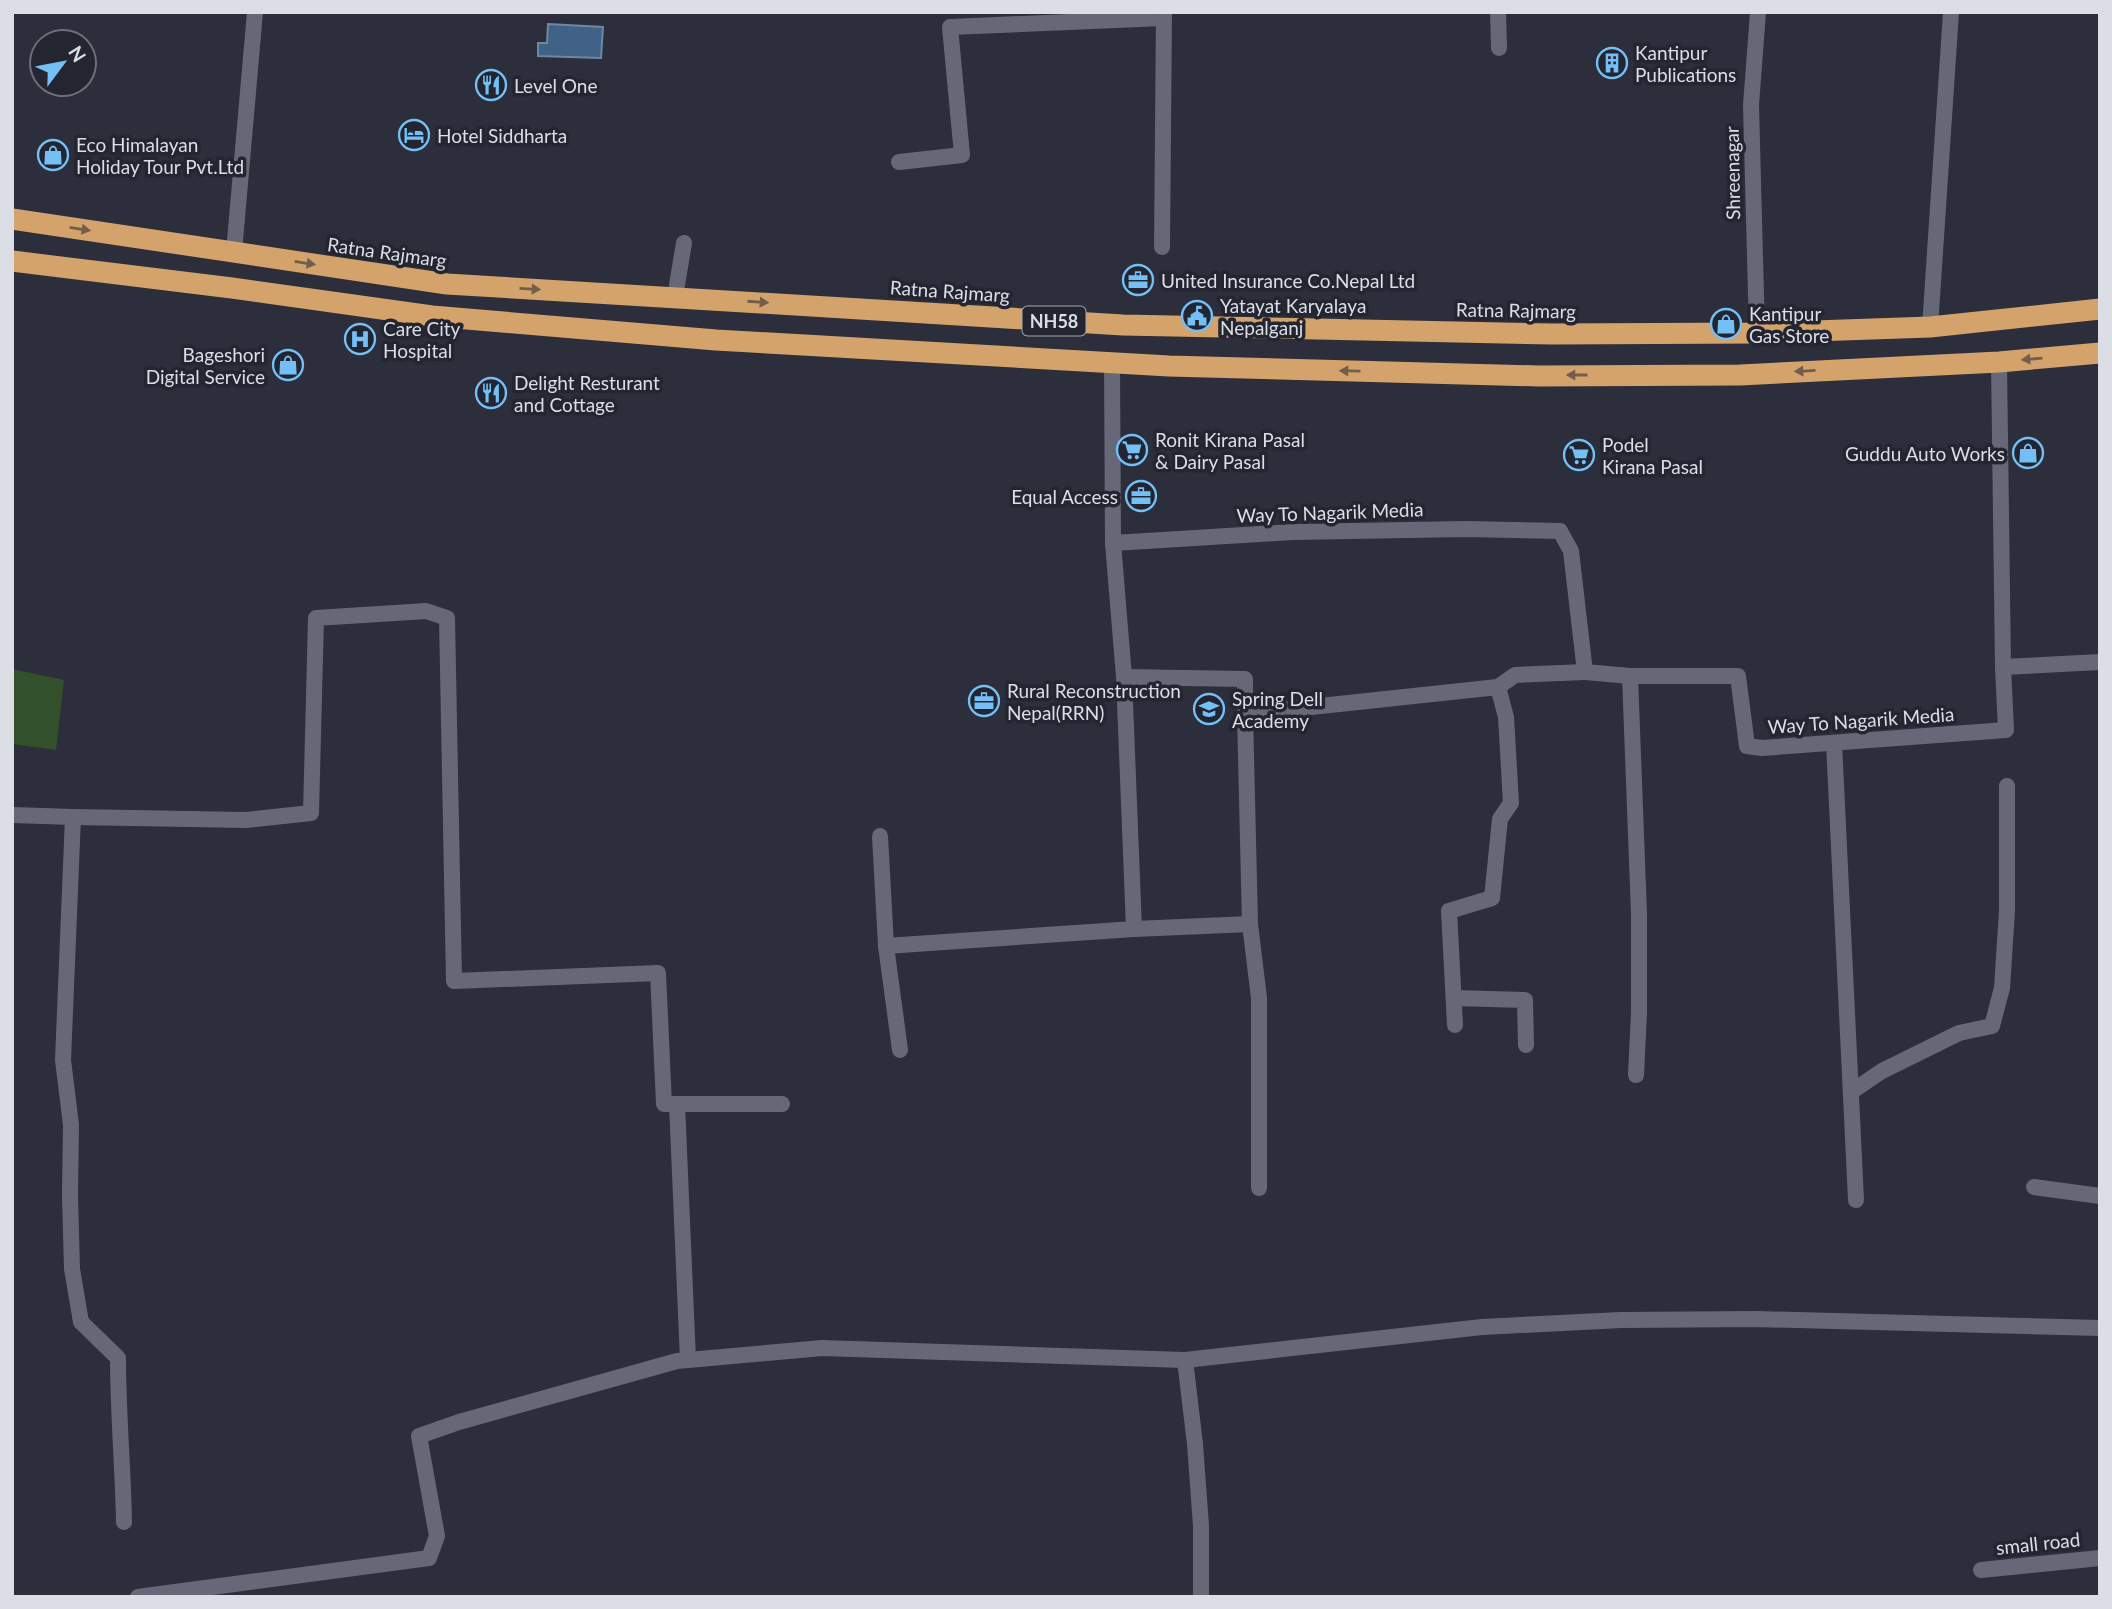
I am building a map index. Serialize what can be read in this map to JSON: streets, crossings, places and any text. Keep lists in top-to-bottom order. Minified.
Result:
{"streets":{"highway":["Ratna Rajmarg","NH58"],"street":["Shreenagar","Way To Nagarik Media","small road"]},"crossings":[["Shreenagar","Ratna Rajmarg"],["NH58","Way To Nagarik Media"]],"places":{"building":["Kantipur Publications"],"restaurant":["Level One","Delight Resturant and Cottage"],"hotel":["Hotel Siddharta"],"shop":["Eco Himalayan Holiday Tour Pvt.Ltd","Kantipur Gas Store","Bageshori Digital Service","Guddu Auto Works"],"office":["United Insurance Co.Nepal Ltd","Equal Access","Rural Reconstruction Nepal(RRN)"],"public building":["Yatayat Karyalaya Nepalganj"],"hospital":["Care City Hospital"],"supermarket":["Ronit Kirana Pasal & Dairy Pasal","Podel Kirana Pasal"],"school or university":["Spring Dell Academy"]},"north":"top right"}
